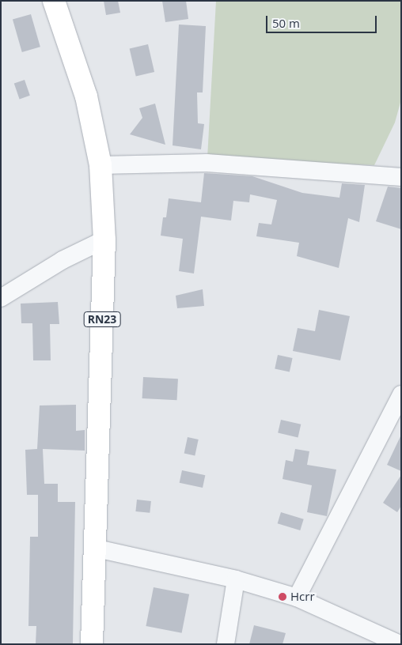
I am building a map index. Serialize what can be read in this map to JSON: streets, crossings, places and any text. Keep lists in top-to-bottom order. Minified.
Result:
{"streets":{"main road":["RN23"]},"places":["Hcrr"],"scale_bar":"50 m"}
